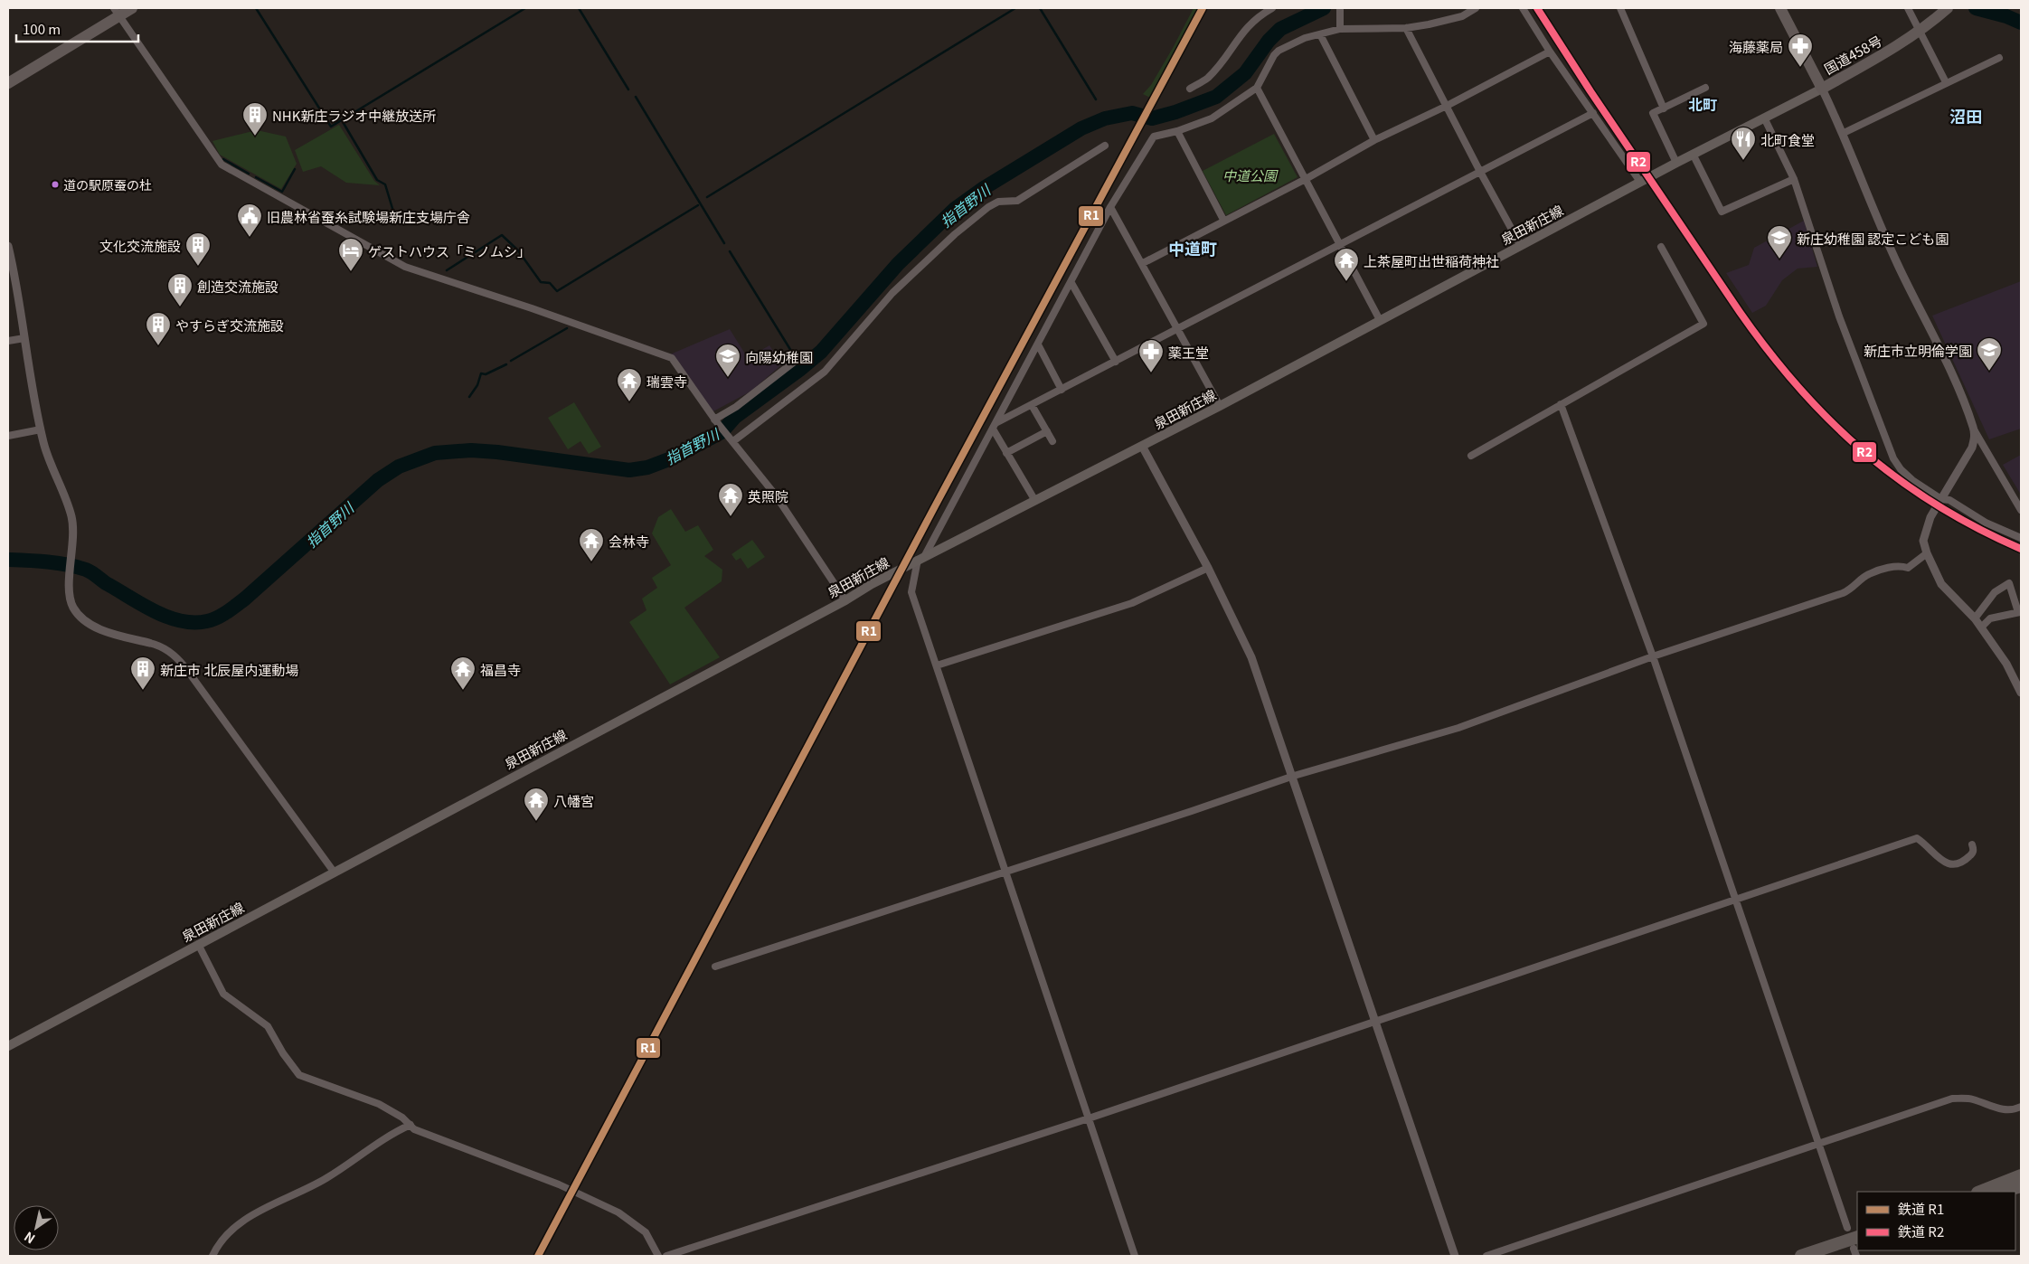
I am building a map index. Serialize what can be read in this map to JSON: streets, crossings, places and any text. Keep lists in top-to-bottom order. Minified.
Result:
{"streets":{"highway":["国道458号"],"main road":["泉田新庄線"]},"crossings":[["国道458号","泉田新庄線"]],"districts":["北町","沼田","中道町"],"water":["指首野川"],"parks":["中道公園"],"places":{"pharmacy":["海藤薬局","薬王堂"],"building":["NHK新庄ラジオ中継放送所","文化交流施設","創造交流施設","やすらぎ交流施設","新庄市 北辰屋内運動場"],"restaurant":["北町食堂"],"other":["道の駅原蚕の杜"],"public building":["旧農林省蚕糸試験場新庄支場庁舎"],"school or university":["新庄幼稚園 認定こども園","新庄市立明倫学園","向陽幼稚園"],"hotel":["ゲストハウス「ミノムシ」"],"temple":["上茶屋町出世稲荷神社","瑞雲寺","英照院","会林寺","福昌寺","八幡宮"]},"lines":["rail line R1","rail line R2"],"legend":["鉄道 R1","鉄道 R2"],"scale_bar":"100 m","north":"bottom left"}
